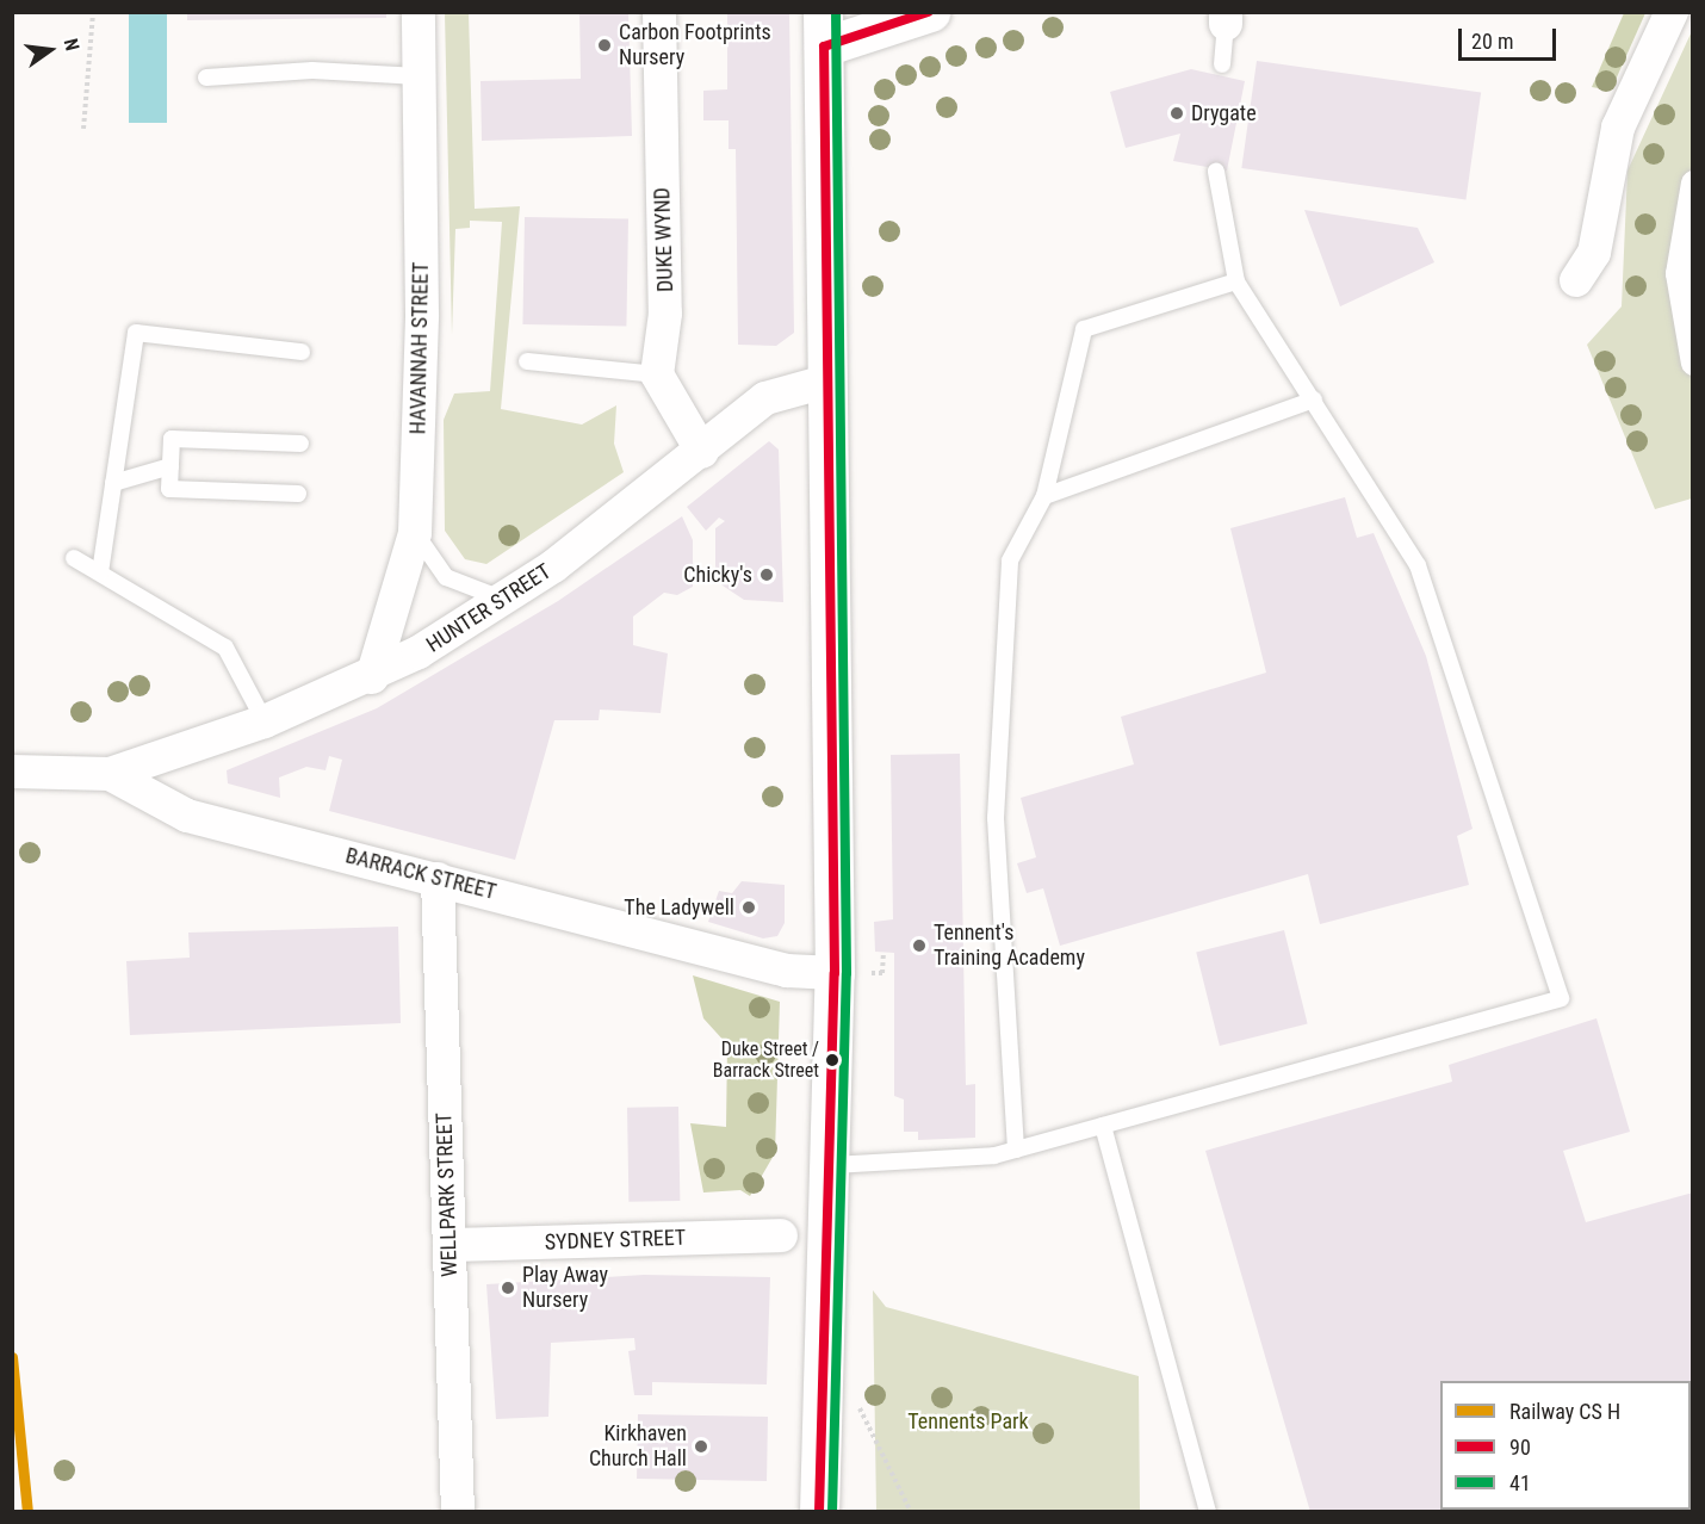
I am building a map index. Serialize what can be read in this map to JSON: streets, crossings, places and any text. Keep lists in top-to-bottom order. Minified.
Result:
{"streets":{"street":["DUKE WYND","HAVANNAH STREET","HUNTER STREET","BARRACK STREET","WELLPARK STREET","SYDNEY STREET"]},"crossings":[["HAVANNAH STREET","HUNTER STREET"],["HUNTER STREET","BARRACK STREET"],["BARRACK STREET","WELLPARK STREET"],["WELLPARK STREET","SYDNEY STREET"]],"parks":["Tennents Park"],"places":["Carbon Footprints Nursery","Drygate","Chicky's","The Ladywell","Tennent's Training Academy","Duke Street / Barrack Street","Play Away Nursery","Kirkhaven Church Hall"],"lines":["transit line 90","transit line 41"],"legend":["Railway CS H","90","41"],"scale_bar":"20 m","north":"right"}
